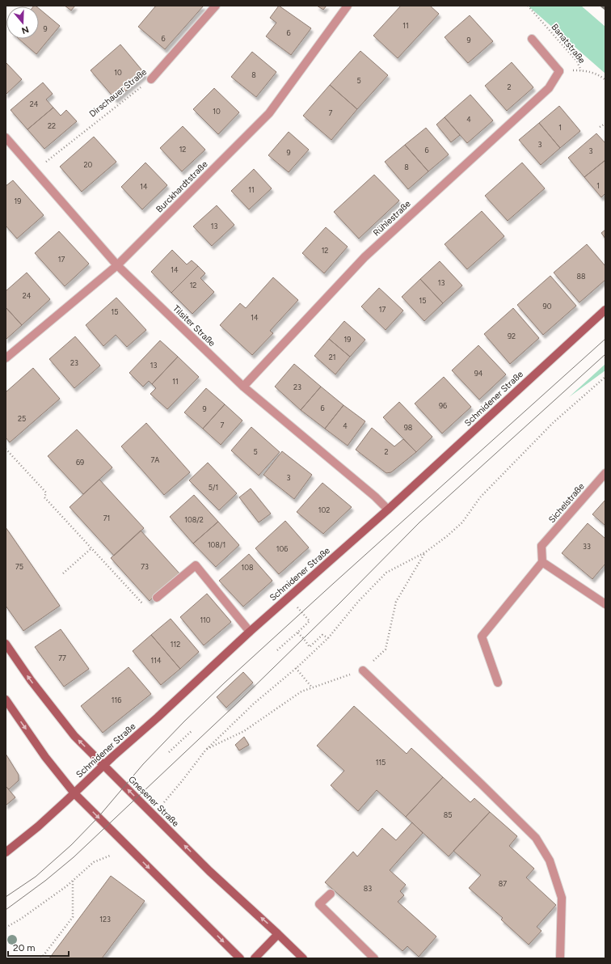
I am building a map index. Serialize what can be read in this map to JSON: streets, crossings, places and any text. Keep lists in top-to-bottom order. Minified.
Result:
{"streets":{"main road":["Schmidener Straße","Gnesener Straße"],"street":["Dirschauer Straße","Burckhardtstraße","Rühlestraße","Tilsiter Straße","Sichelstraße"],"path":["Banatstraße"]},"crossings":[["Dirschauer Straße","Tilsiter Straße"],["Burckhardtstraße","Tilsiter Straße"],["Rühlestraße","Tilsiter Straße"],["Tilsiter Straße","Schmidener Straße"],["Schmidener Straße","Gnesener Straße"]],"house_numbers":["11","9","6","6","9","10","8","5","2","24","10","7","4","22","1","3","12","6","3","9","20","8","1","14","11","19","13","12","17","14","88","13","12","24","15","90","17","15","14","92","19","21","23","13","94","11","23","96","6","9","25","7","4","98","5","2","7A","69","3","5/1","102","71","108/2","108/1","33","106","75","73","108","110","112","77","114","116","115","85","87","83","123"],"scale_bar":"20 m","north":"bottom"}
